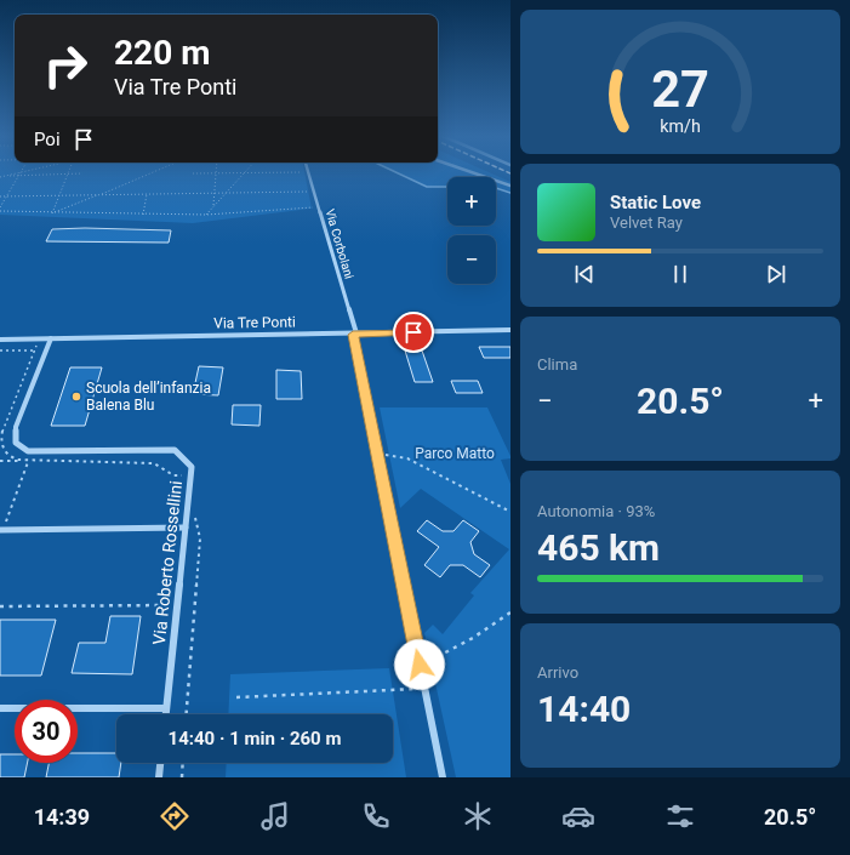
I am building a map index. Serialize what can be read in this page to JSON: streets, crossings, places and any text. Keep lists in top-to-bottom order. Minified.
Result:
{"streets":{"street":["Via Corbolani","Via Tre Ponti","Via Roberto Rossellini"]},"crossings":[["Via Corbolani","Via Tre Ponti"],["Via Tre Ponti","Via Roberto Rossellini"]],"parks":["Parco Matto"],"places":["Scuola dell’infanzia Balena Blu"],"page":{"turn":["220 m","Via Tre Ponti"],"then":"Poi","map_buttons":["+","−"],"song":["Static Love","Velvet Ray"],"tile":["Clima",["Autonomia · 93%","465 km"],["Arrivo","14:40"]],"heat":["−","20.5°","+"],"limit":"30","trip":"14:40 · 1 min · 260 m","tabs":["14:39","20.5°"],"gauge":["27","km/h"]}}
